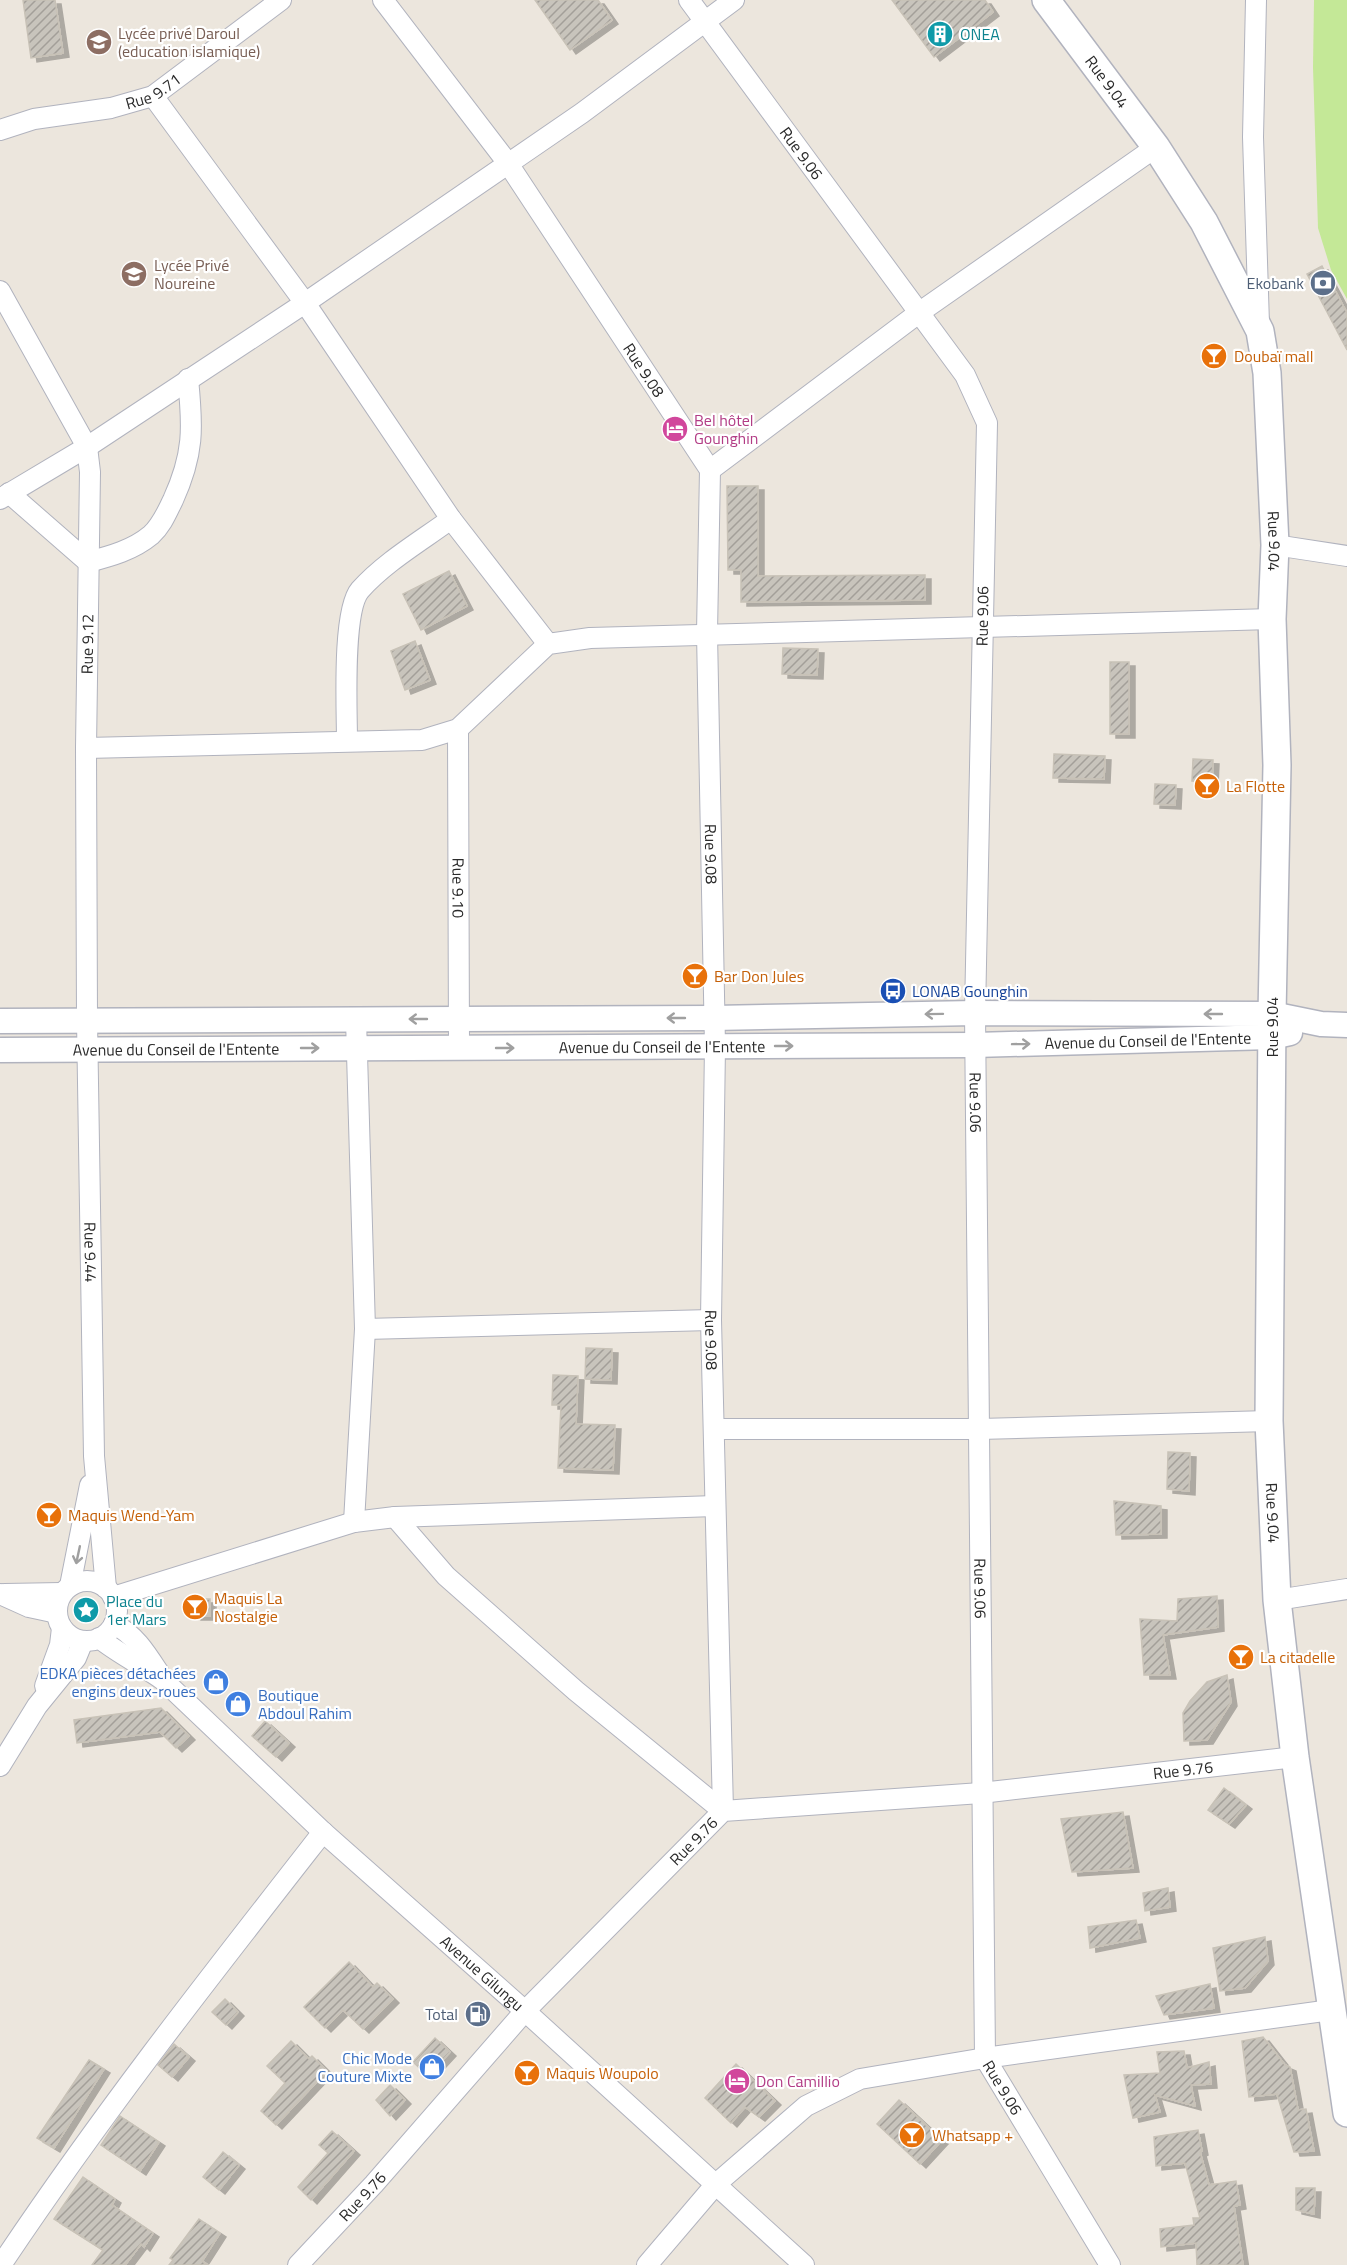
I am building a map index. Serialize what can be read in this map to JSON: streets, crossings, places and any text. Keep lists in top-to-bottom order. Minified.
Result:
{"streets":{"main road":["Rue 9.04"],"street":["Rue 9.71","Rue 9.06","Rue 9.08","Rue 9.12","Rue 9.10","Avenue du Conseil de l'Entente","Rue 9.44","Rue 9.76","Avenue Gilungu"]},"crossings":[["Rue 9.04","Avenue du Conseil de l'Entente"],["Rue 9.04","Rue 9.76"],["Rue 9.06","Avenue du Conseil de l'Entente"],["Rue 9.06","Rue 9.76"],["Rue 9.08","Avenue du Conseil de l'Entente"],["Rue 9.08","Rue 9.76"],["Rue 9.12","Avenue du Conseil de l'Entente"],["Rue 9.12","Rue 9.44"],["Rue 9.10","Avenue du Conseil de l'Entente"],["Avenue du Conseil de l'Entente","Rue 9.44"],["Rue 9.76","Avenue Gilungu"]],"places":{"building":["ONEA"],"school or university":["Lycée privé Daroul (education islamique)","Lycée Privé Noureine"],"bank":["Ekobank"],"bar":["Doubaï mall","La Flotte","Bar Don Jules","Maquis Wend-Yam","Maquis La Nostalgie","La citadelle","Maquis Woupolo","Whatsapp +"],"hotel":["Bel hôtel Gounghin","Don Camillio"],"bus stop":["LONAB Gounghin"],"place":["Place du 1er Mars"],"shop":["EDKA pièces détachées engins deux-roues","Boutique Abdoul Rahim","Chic Mode Couture Mixte"],"fuel station":["Total"]}}
